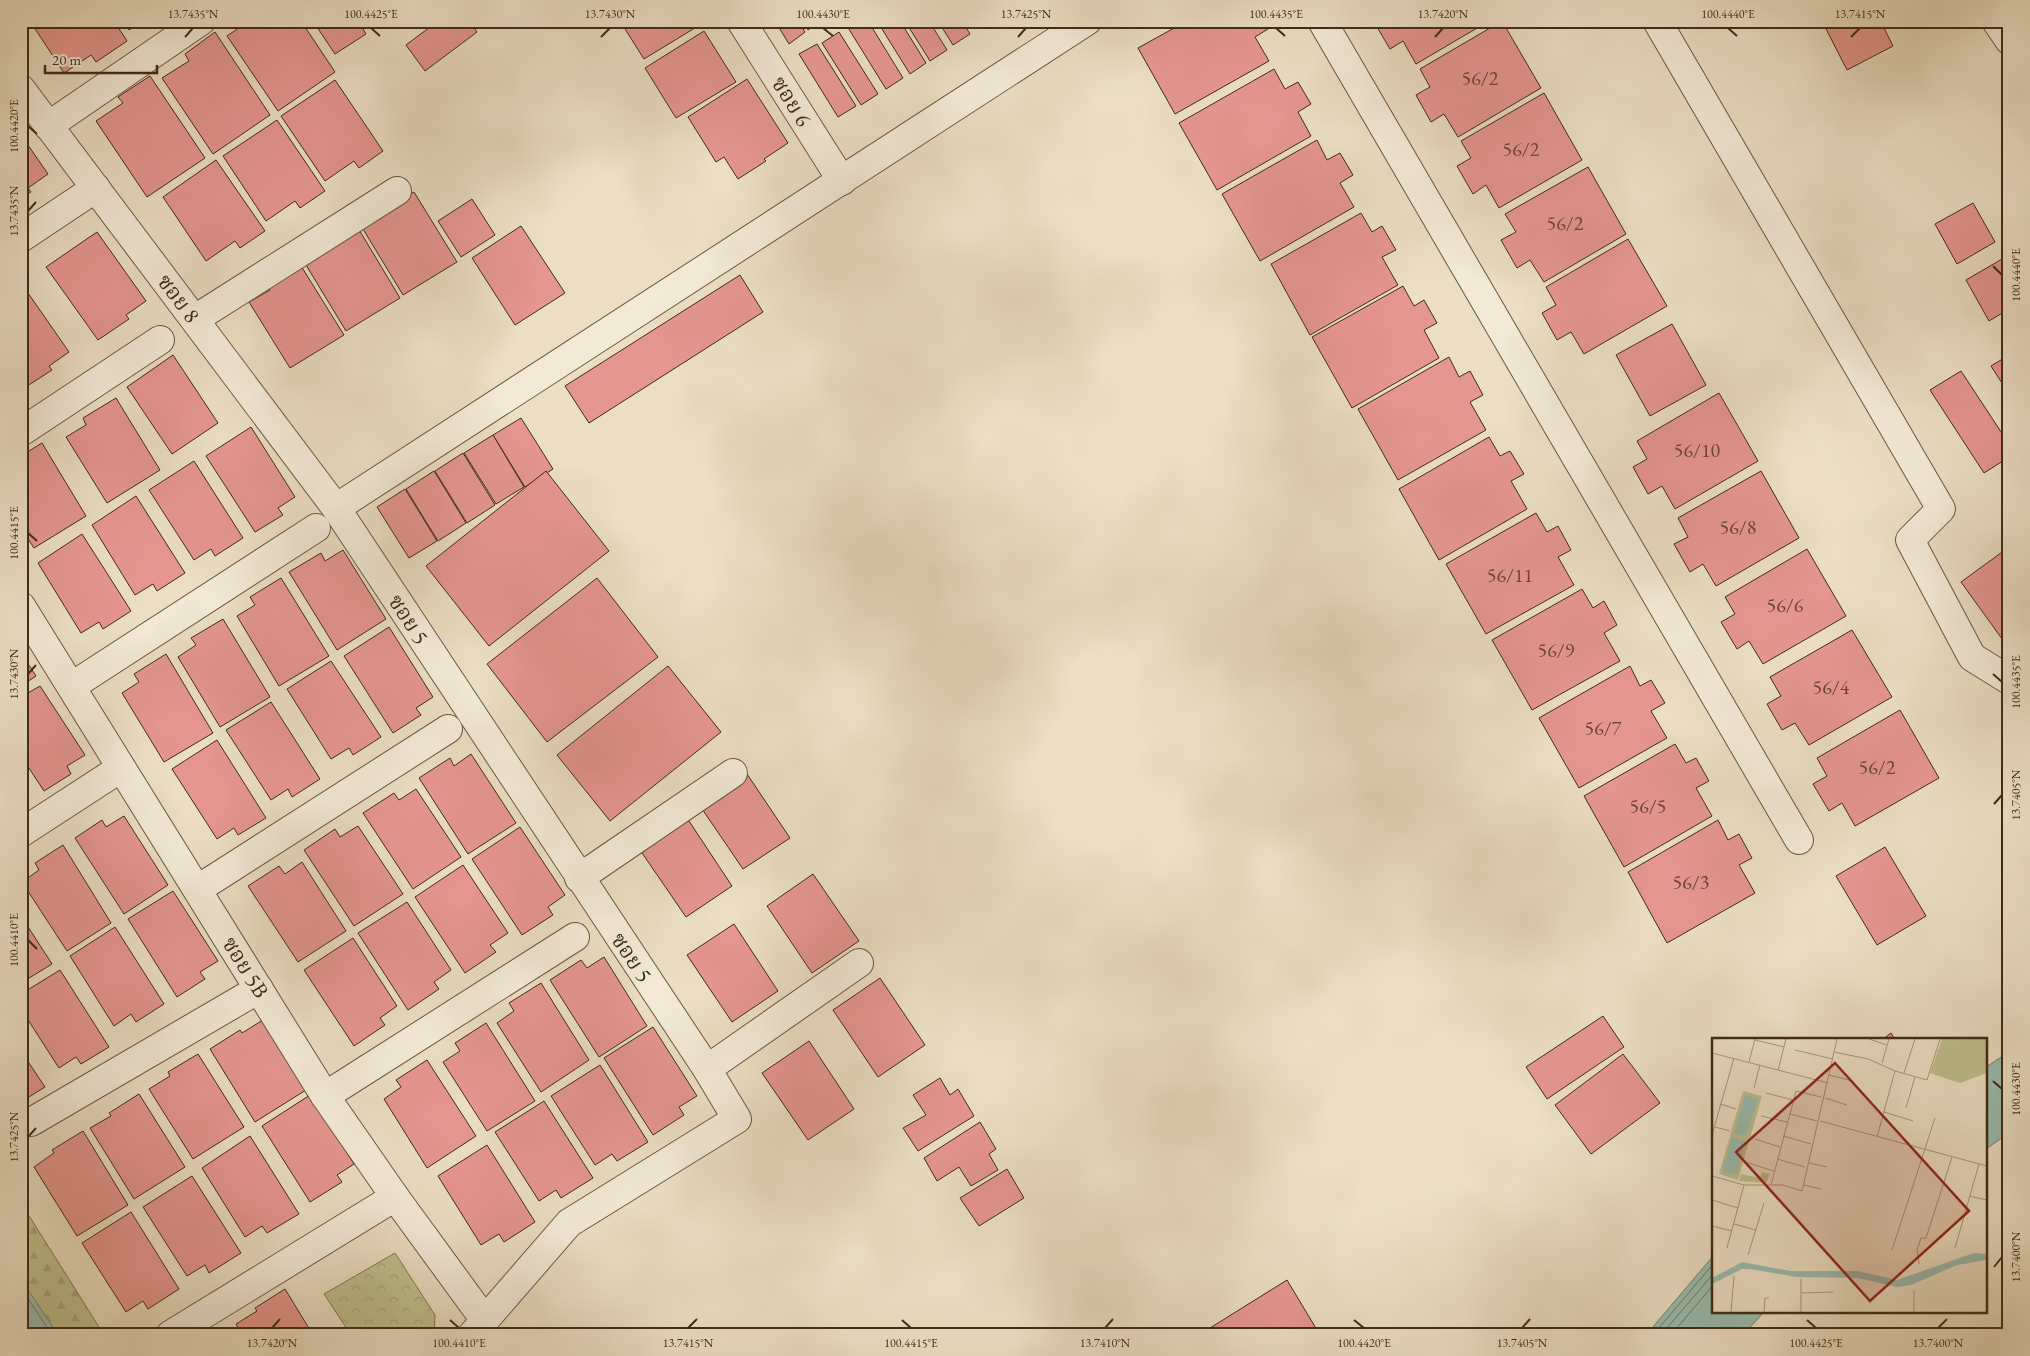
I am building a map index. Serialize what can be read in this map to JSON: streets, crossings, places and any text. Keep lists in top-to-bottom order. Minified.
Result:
{"streets":{"street":["ซอย 6","ซอย 8","ซอย 5","ซอย 5B"]},"crossings":[["ซอย 8","ซอย 5"],["ซอย 5","ซอย 5B"]],"house_numbers":["56/2","56/2","56/2","56/10","56/8","56/11","56/6","56/9","56/4","56/7","56/2","56/5","56/3"],"scale_bar":"20 m","coordinates":["13.7435°N","100.4425°E","13.7430°N","100.4430°E","13.7425°N","100.4435°E","13.7420°N","100.4440°E","13.7415°N","100.4420°E","100.4415°E","13.7405°N","100.4410°E","13.7400°N","13.7410°N"]}
